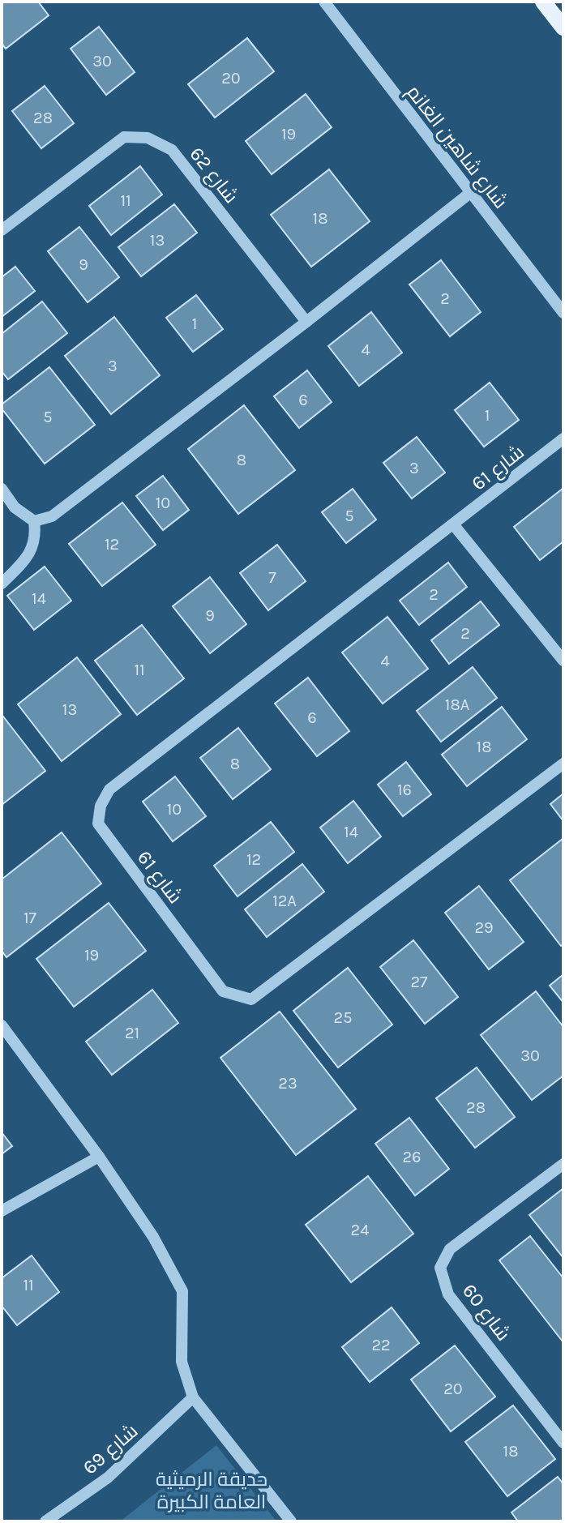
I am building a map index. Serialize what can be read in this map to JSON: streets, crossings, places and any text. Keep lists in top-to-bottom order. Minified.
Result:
{"streets":{"street":["شارع شاهين الغانم","شارع 62","شارع 61","شارع 60","شارع 69"]},"parks":["حديقة الرميثية العامة الكبيرة"],"house_numbers":["30","20","28","19","11","18","13","9","2","1","4","3","6","1","5","8","3","10","5","12","7","2","14","9","2","4","11","18A","13","6","18","8","16","10","14","12","12A","17","29","19","27","25","21","30","23","28","26","24","11","22","20","18"]}
